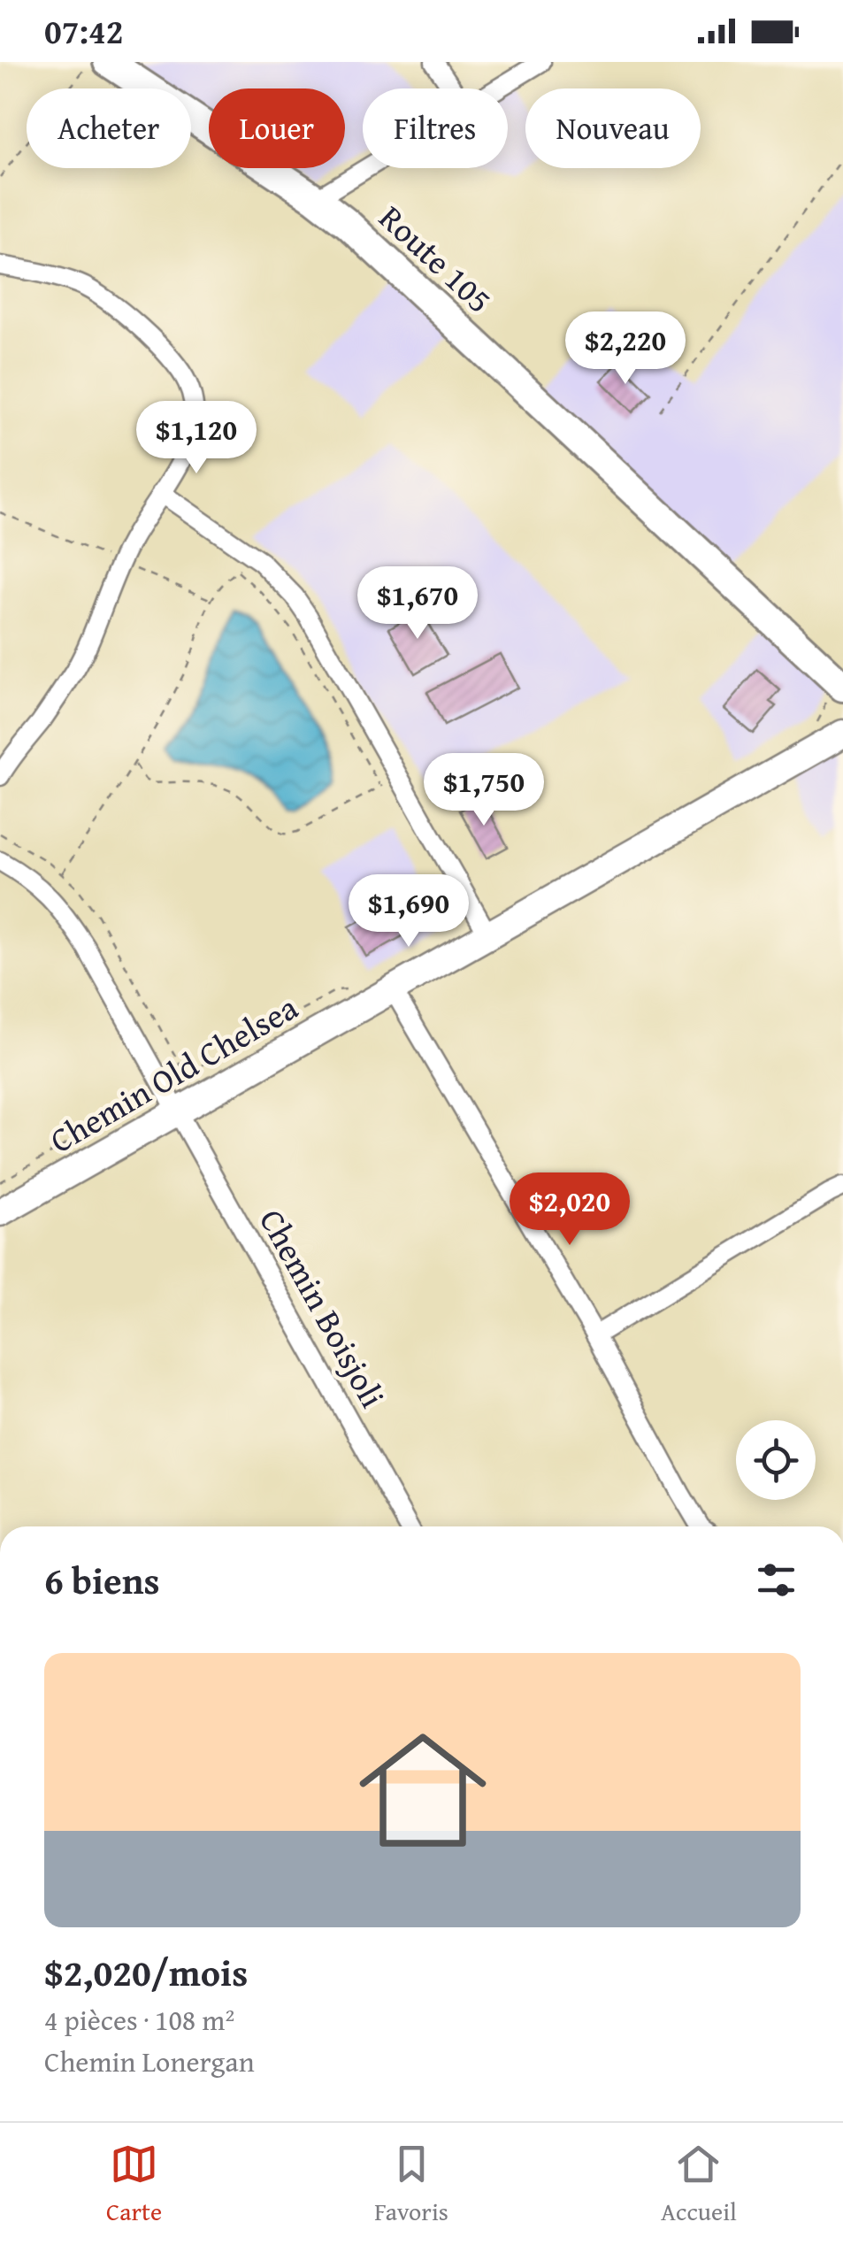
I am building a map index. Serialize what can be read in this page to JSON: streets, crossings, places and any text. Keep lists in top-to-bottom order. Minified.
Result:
{"streets":{"main road":["Route 105"],"street":["Chemin Old Chelsea","Chemin Boisjoli"]},"crossings":[["Chemin Old Chelsea","Chemin Boisjoli"]],"page":{"status":"07:42","chip":["Acheter","Louer","Filtres","Nouveau"],"price":["$2,220","$1,120","$1,670","$1,750","$1,690","$2,020"],"heading":"6 biens","list":[{"name":"$2,020/mois","note":"4 pièces · 108 m² · Chemin Lonergan"}],"tabs":["Carte","Favoris","Accueil"]}}
